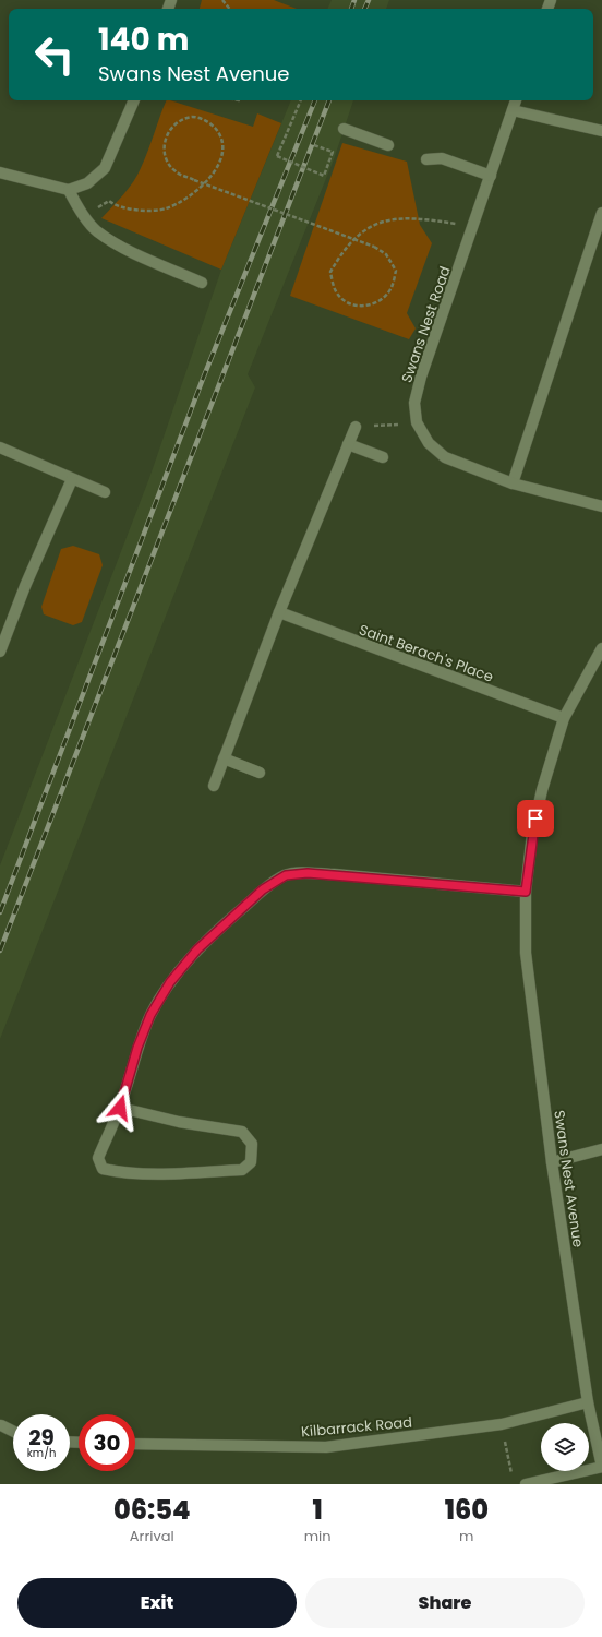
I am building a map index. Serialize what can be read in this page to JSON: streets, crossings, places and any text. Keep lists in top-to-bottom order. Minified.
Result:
{"streets":{"street":["Swans Nest Road","Saint Berach's Place","Swans Nest Avenue","Kilbarrack Road"]},"crossings":[["Saint Berach's Place","Swans Nest Avenue"],["Swans Nest Avenue","Kilbarrack Road"]],"page":{"turn":["140 m","Swans Nest Avenue"],"speed":"29 km/h","limit":"30","eta":["06:54","Arrival","1","min","160","m"],"buttons":["Exit","Share"]}}
